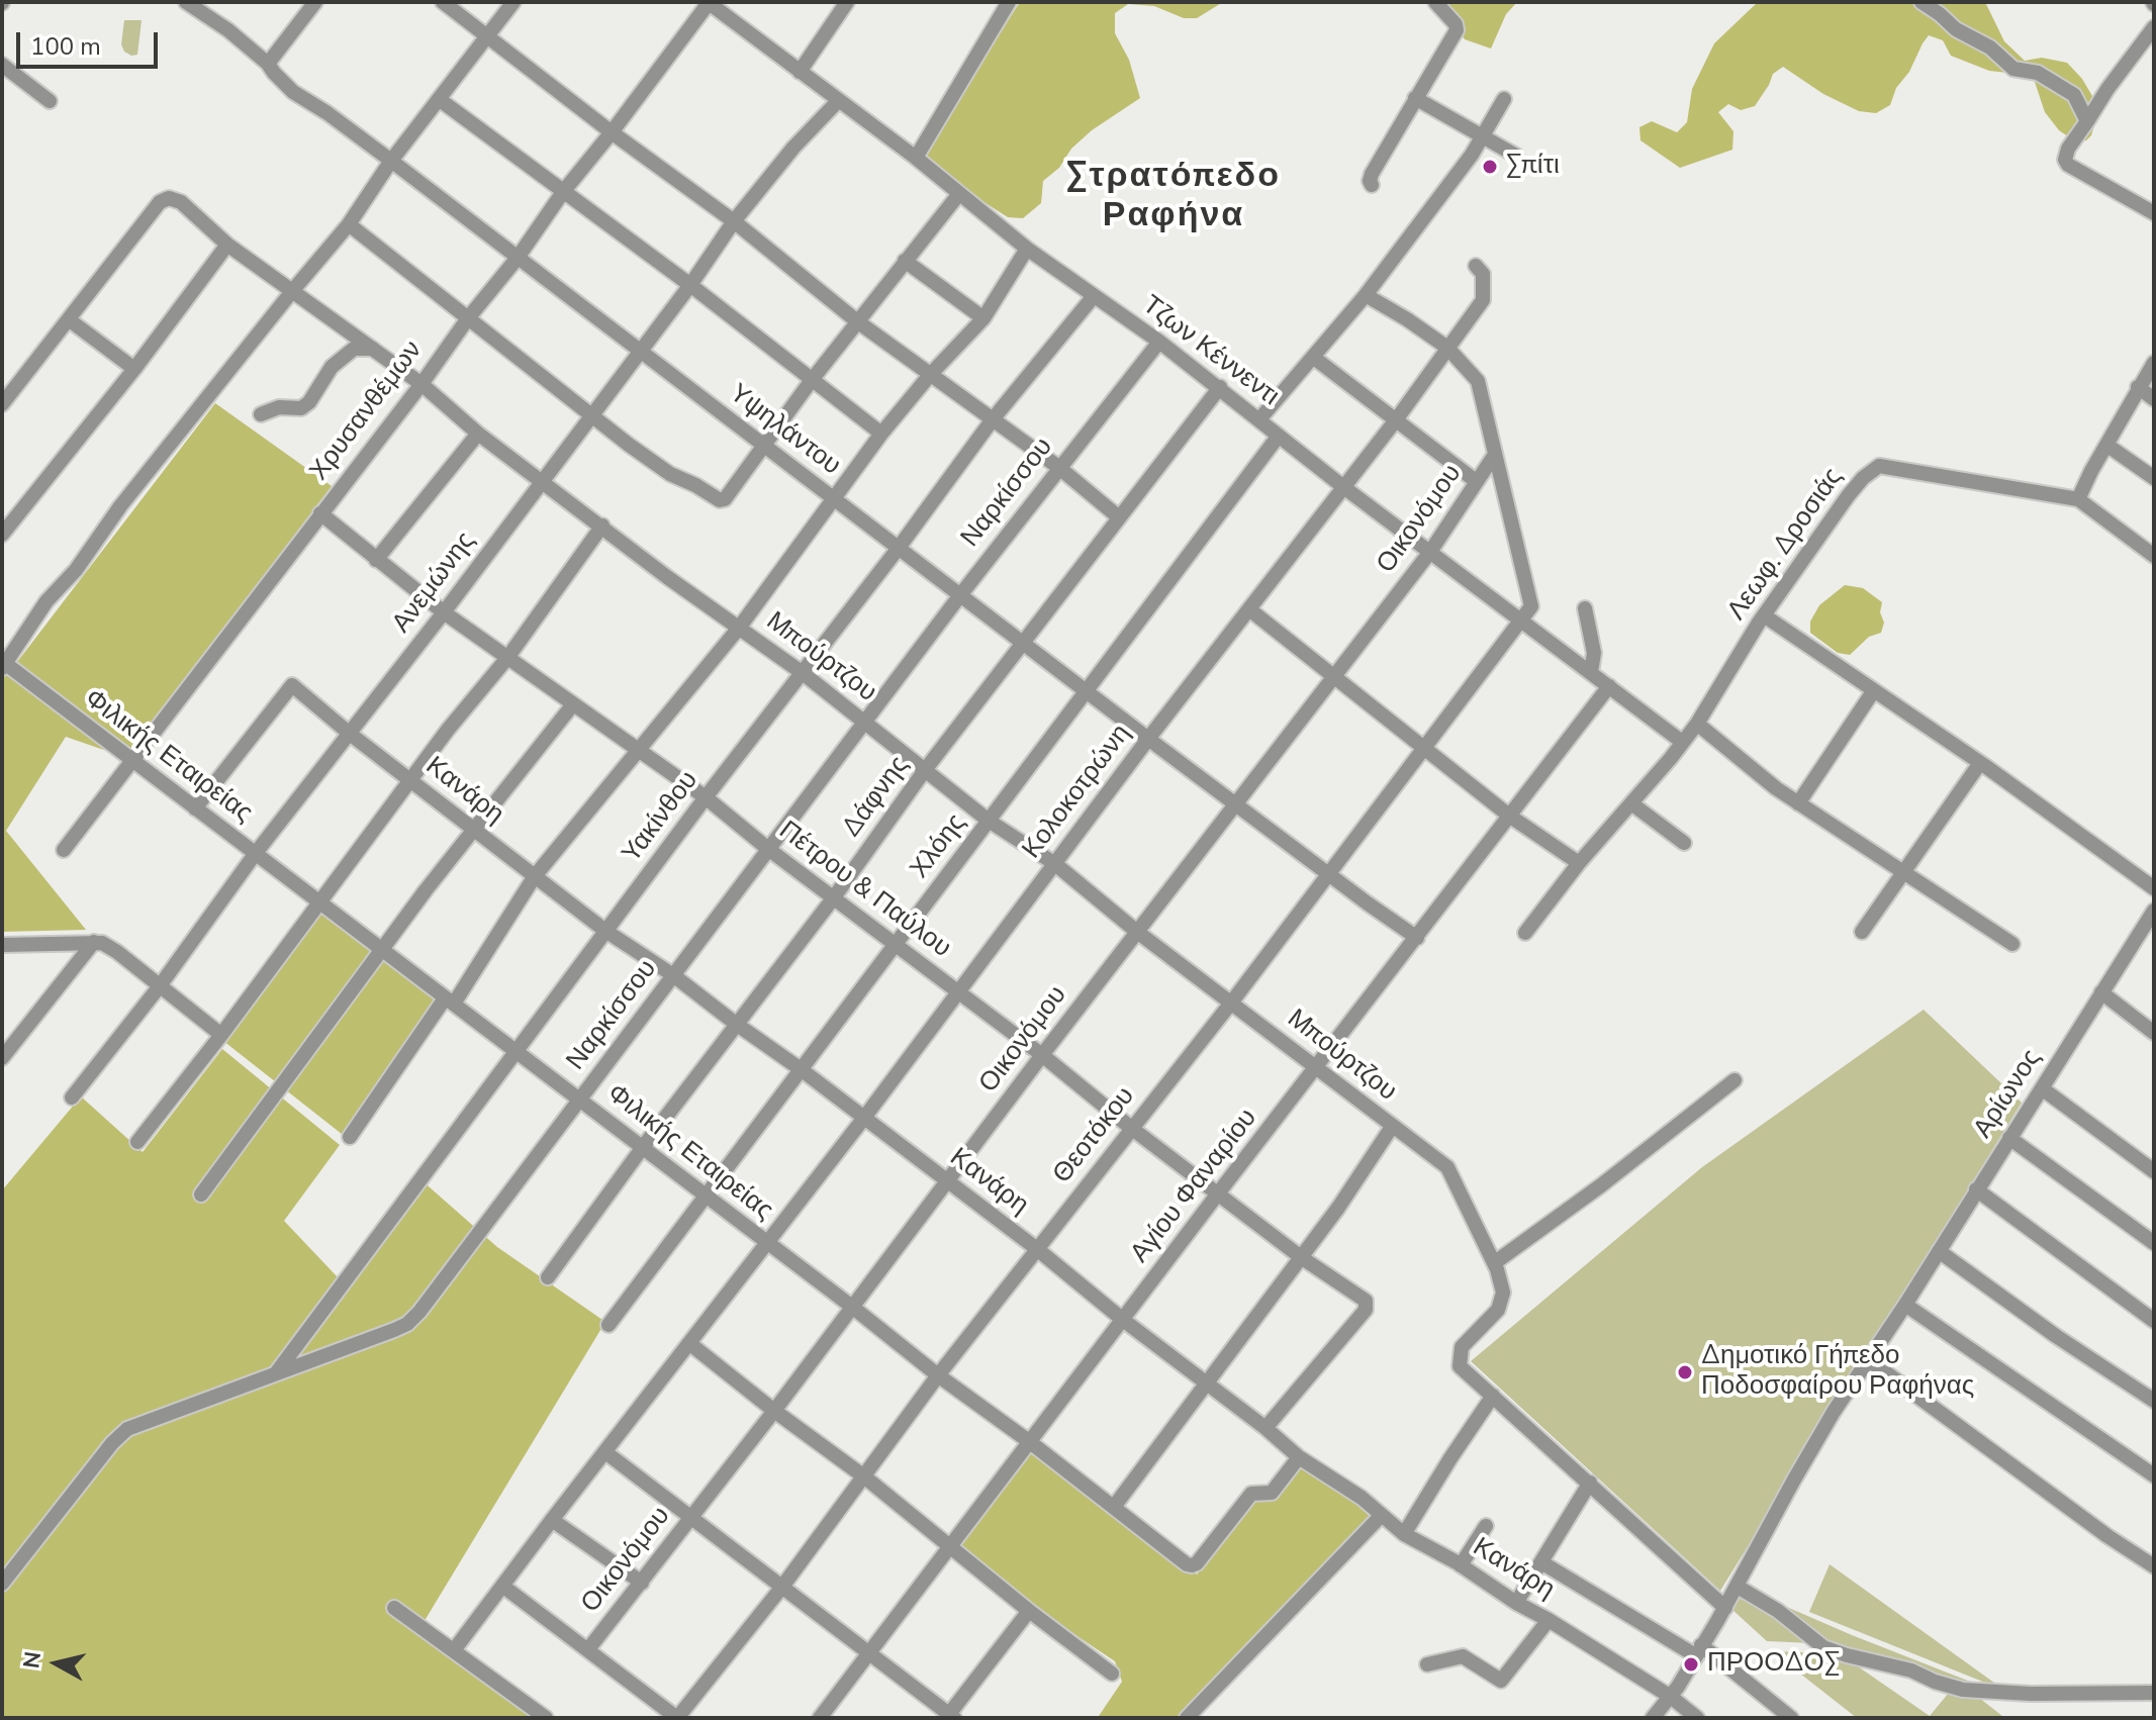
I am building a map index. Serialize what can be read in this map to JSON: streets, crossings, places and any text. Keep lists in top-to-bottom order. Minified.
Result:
{"streets":{"street":["Τζων Κέννεντι","Χρυσανθέμων","Υψηλάντου","Ναρκίσσου","Οικονόμου","Λεωφ. Δροσιάς","Ανεμώνης","Μπούρτζου","Φιλικής Εταιρείας","Κανάρη","Κολοκοτρώνη","Δάφνης","Υακίνθου","Χλόης","Πέτρου & Παύλου","Αρίωνος","Θεοτόκου","Αγίου Φαναρίου"]},"crossings":[["Τζων Κέννεντι","Χρυσανθέμων"],["Τζων Κέννεντι","Ναρκίσσου"],["Τζων Κέννεντι","Οικονόμου"],["Τζων Κέννεντι","Λεωφ. Δροσιάς"],["Τζων Κέννεντι","Ανεμώνης"],["Τζων Κέννεντι","Κολοκοτρώνη"],["Τζων Κέννεντι","Δάφνης"],["Τζων Κέννεντι","Υακίνθου"],["Τζων Κέννεντι","Χλόης"],["Τζων Κέννεντι","Θεοτόκου"],["Τζων Κέννεντι","Αγίου Φαναρίου"],["Χρυσανθέμων","Υψηλάντου"],["Χρυσανθέμων","Μπούρτζου"],["Χρυσανθέμων","Φιλικής Εταιρείας"],["Χρυσανθέμων","Πέτρου & Παύλου"],["Υψηλάντου","Ναρκίσσου"],["Υψηλάντου","Οικονόμου"],["Υψηλάντου","Ανεμώνης"],["Υψηλάντου","Κολοκοτρώνη"],["Υψηλάντου","Δάφνης"],["Υψηλάντου","Υακίνθου"],["Υψηλάντου","Χλόης"],["Υψηλάντου","Θεοτόκου"],["Υψηλάντου","Αγίου Φαναρίου"],["Ναρκίσσου","Μπούρτζου"],["Ναρκίσσου","Φιλικής Εταιρείας"],["Ναρκίσσου","Κανάρη"],["Ναρκίσσου","Υακίνθου"],["Ναρκίσσου","Πέτρου & Παύλου"],["Οικονόμου","Μπούρτζου"],["Οικονόμου","Φιλικής Εταιρείας"],["Οικονόμου","Κανάρη"],["Οικονόμου","Πέτρου & Παύλου"],["Ανεμώνης","Μπούρτζου"],["Ανεμώνης","Φιλικής Εταιρείας"],["Ανεμώνης","Κανάρη"],["Ανεμώνης","Πέτρου & Παύλου"],["Μπούρτζου","Κολοκοτρώνη"],["Μπούρτζου","Δάφνης"],["Μπούρτζου","Υακίνθου"],["Μπούρτζου","Χλόης"],["Μπούρτζου","Αρίωνος"],["Μπούρτζου","Θεοτόκου"],["Μπούρτζου","Αγίου Φαναρίου"],["Φιλικής Εταιρείας","Κανάρη"],["Φιλικής Εταιρείας","Κολοκοτρώνη"],["Φιλικής Εταιρείας","Δάφνης"],["Φιλικής Εταιρείας","Υακίνθου"],["Φιλικής Εταιρείας","Χλόης"],["Φιλικής Εταιρείας","Θεοτόκου"],["Φιλικής Εταιρείας","Αγίου Φαναρίου"],["Κανάρη","Κολοκοτρώνη"],["Κανάρη","Δάφνης"],["Κανάρη","Υακίνθου"],["Κανάρη","Χλόης"],["Κανάρη","Πέτρου & Παύλου"],["Κανάρη","Αρίωνος"],["Κανάρη","Θεοτόκου"],["Κανάρη","Αγίου Φαναρίου"],["Κολοκοτρώνη","Πέτρου & Παύλου"],["Δάφνης","Πέτρου & Παύλου"],["Υακίνθου","Πέτρου & Παύλου"],["Χλόης","Πέτρου & Παύλου"],["Πέτρου & Παύλου","Θεοτόκου"],["Πέτρου & Παύλου","Αγίου Φαναρίου"]],"districts":["Στρατόπεδο Ραφήνα"],"places":["Σπίτι","Δημοτικό Γήπεδο Ποδοσφαίρου Ραφήνας","ΠΡΟΟΔΟΣ"],"scale_bar":"100 m","north":"left"}
